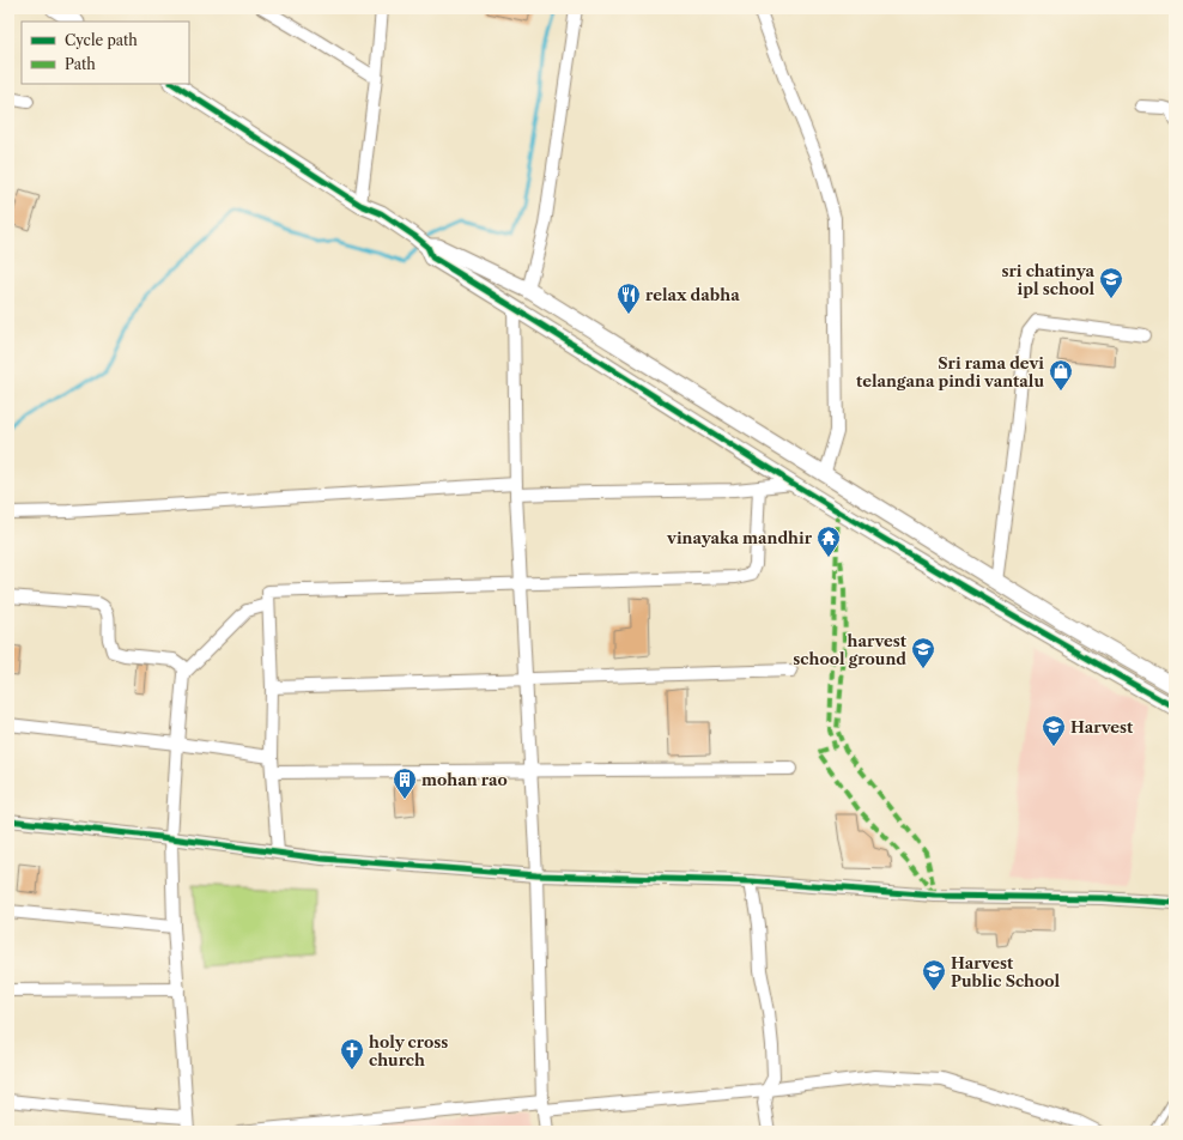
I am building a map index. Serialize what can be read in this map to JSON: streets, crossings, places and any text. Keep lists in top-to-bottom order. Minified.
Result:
{"places":{"school or university":["sri chatinya ipl school","harvest school ground","Harvest","Harvest Public School"],"restaurant":["relax dabha"],"shop":["Sri rama devi telangana pindi vantalu"],"temple":["vinayaka mandhir"],"building":["mohan rao"],"church":["holy cross church"]},"legend":["Cycle path","Path"]}
